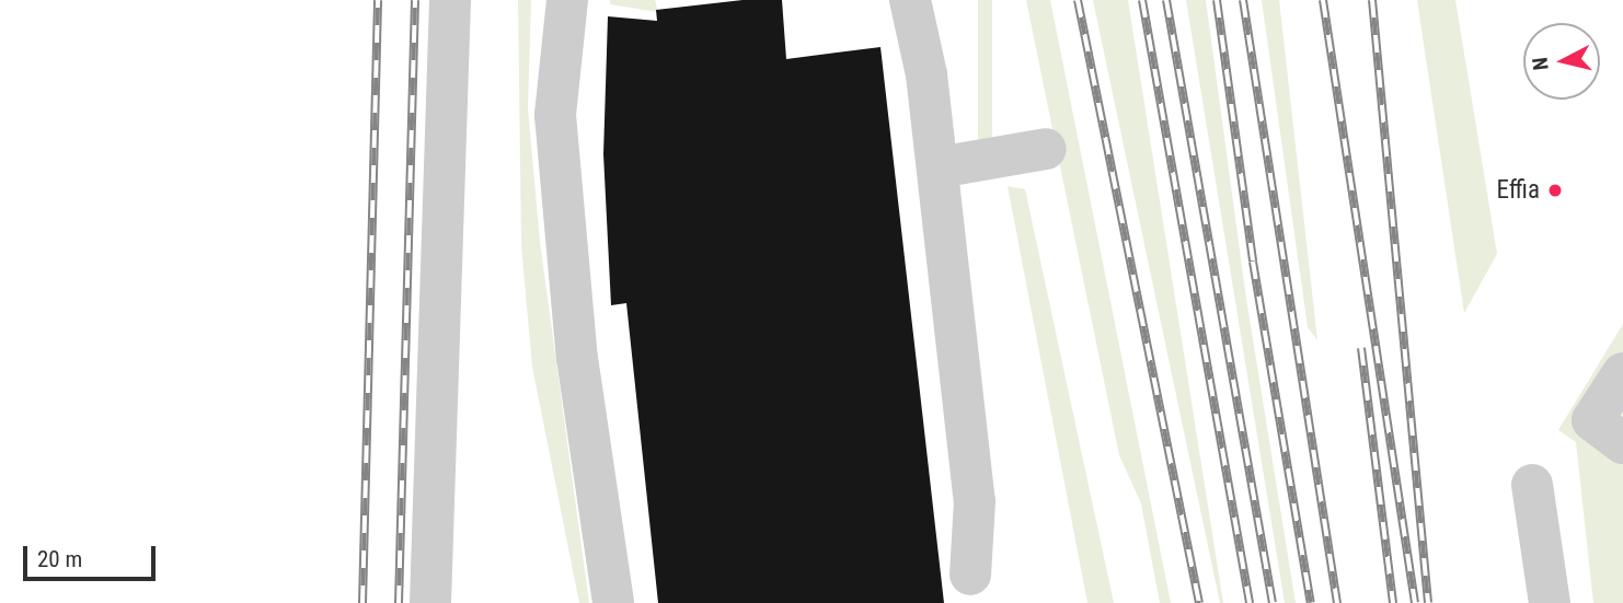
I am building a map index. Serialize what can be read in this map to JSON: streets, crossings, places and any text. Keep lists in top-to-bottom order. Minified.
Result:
{"places":["Effia"],"scale_bar":"20 m","north":"left"}
